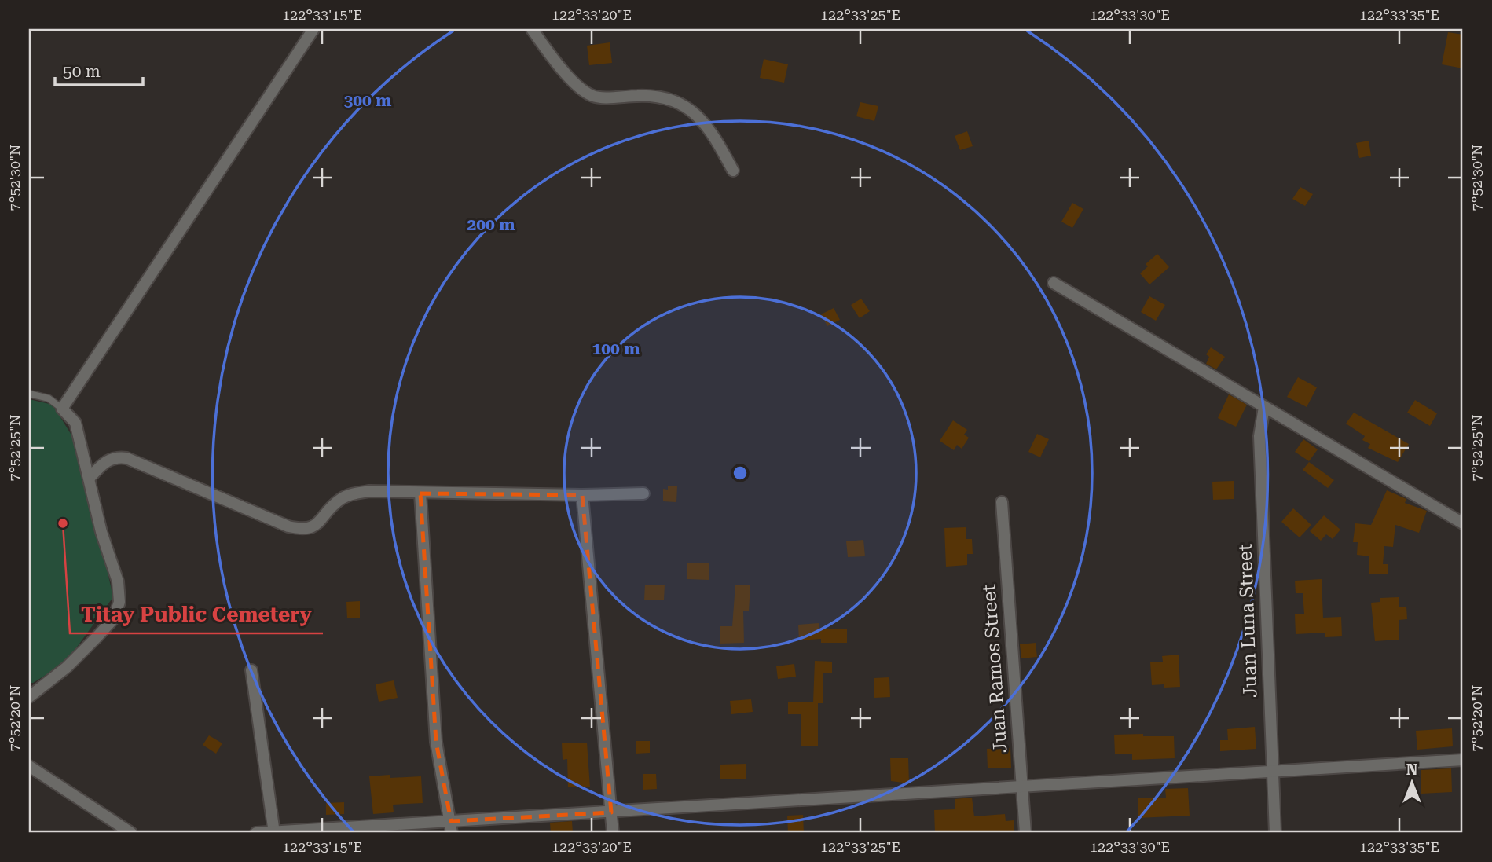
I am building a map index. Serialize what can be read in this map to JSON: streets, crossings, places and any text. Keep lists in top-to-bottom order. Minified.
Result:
{"streets":{"street":["Juan Luna Street","Juan Ramos Street"]},"places":["Titay Public Cemetery"],"scale_bar":"50 m","north":"top","coordinates":["122°33'15\"E","122°33'20\"E","122°33'25\"E","122°33'30\"E","122°33'35\"E","7°52'30\"N","7°52'25\"N","7°52'20\"N"],"rings":["300 m","200 m","100 m"]}
